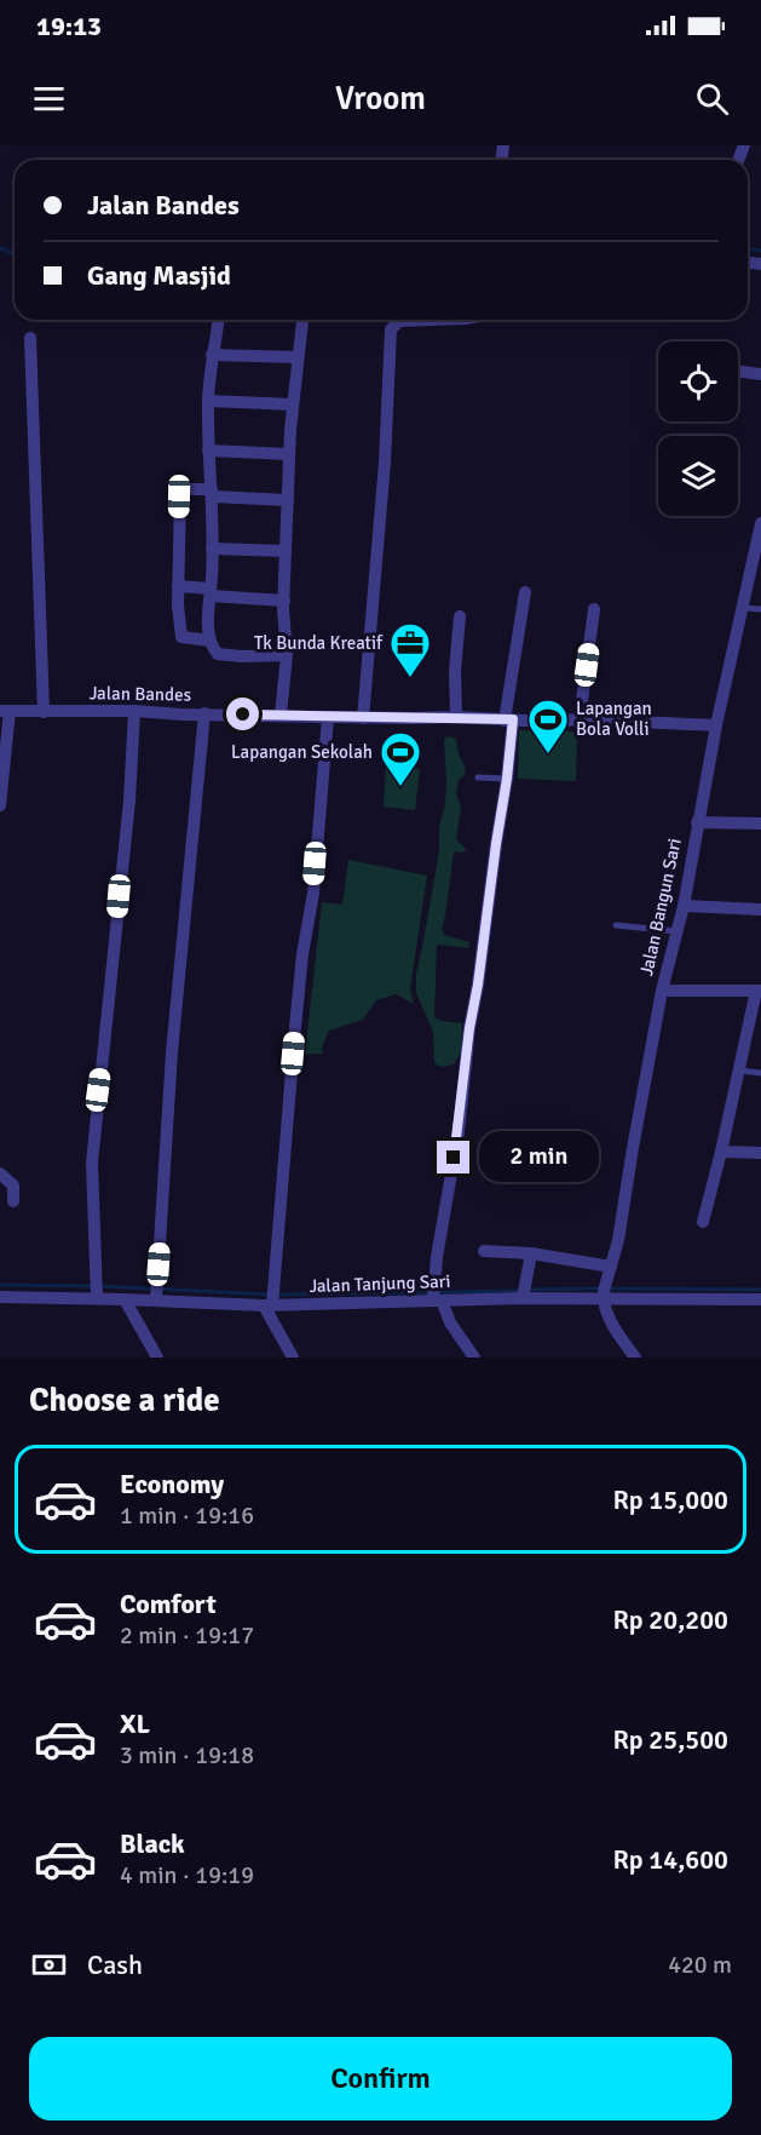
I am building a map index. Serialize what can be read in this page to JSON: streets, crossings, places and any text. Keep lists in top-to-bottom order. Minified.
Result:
{"streets":{"street":["Jalan Bandes","Jalan Bangun Sari","Jalan Tanjung Sari"]},"crossings":[["Jalan Bandes","Jalan Bangun Sari"],["Jalan Bangun Sari","Jalan Tanjung Sari"]],"places":{"office":["Tk Bunda Kreatif"],"sports":["Lapangan Bola Volli","Lapangan Sekolah"]},"page":{"status":"19:13","header":"Vroom","banner":["Jalan Bandes","Gang Masjid"],"bubble":"2 min","heading":"Choose a ride","list":[{"name":"Economy","note":"1 min · 19:16","value":"Rp 15,000"},{"name":"Comfort","note":"2 min · 19:17","value":"Rp 20,200"},{"name":"XL","note":"3 min · 19:18","value":"Rp 25,500"},{"name":"Black","note":"4 min · 19:19","value":"Rp 14,600"}],"pay":["Cash","420 m"],"buttons":"Confirm"}}
